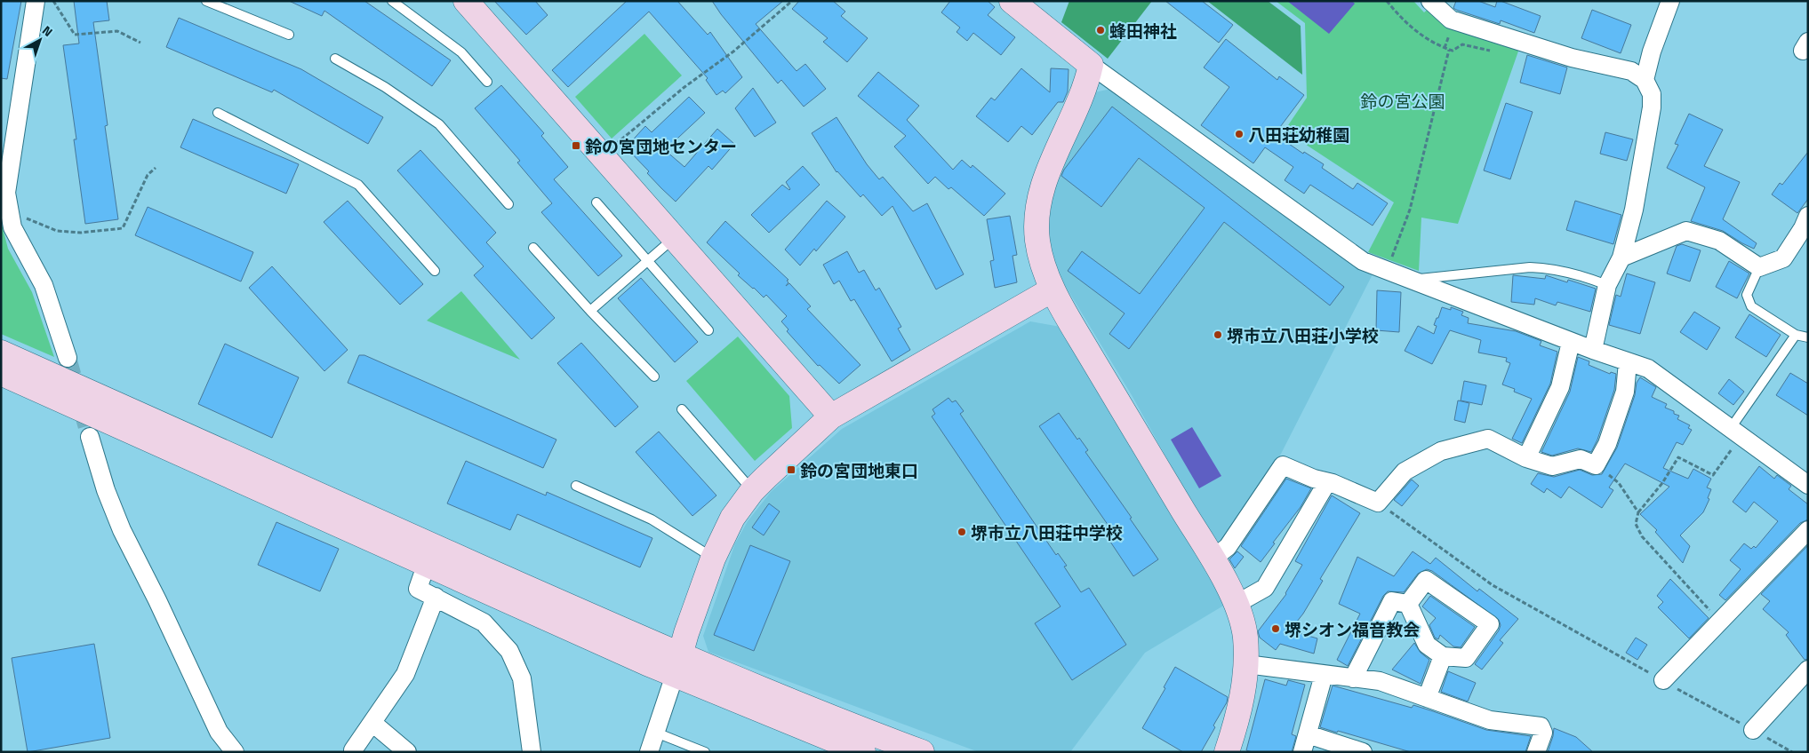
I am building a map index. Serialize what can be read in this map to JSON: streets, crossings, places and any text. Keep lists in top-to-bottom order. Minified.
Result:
{"parks":["鈴の宮公園"],"places":{"other":["蜂田神社","八田荘幼稚園","堺市立八田荘小学校","堺市立八田荘中学校","堺シオン福音教会"],"transit":["鈴の宮団地センター","鈴の宮団地東口"]},"north":"top right"}
